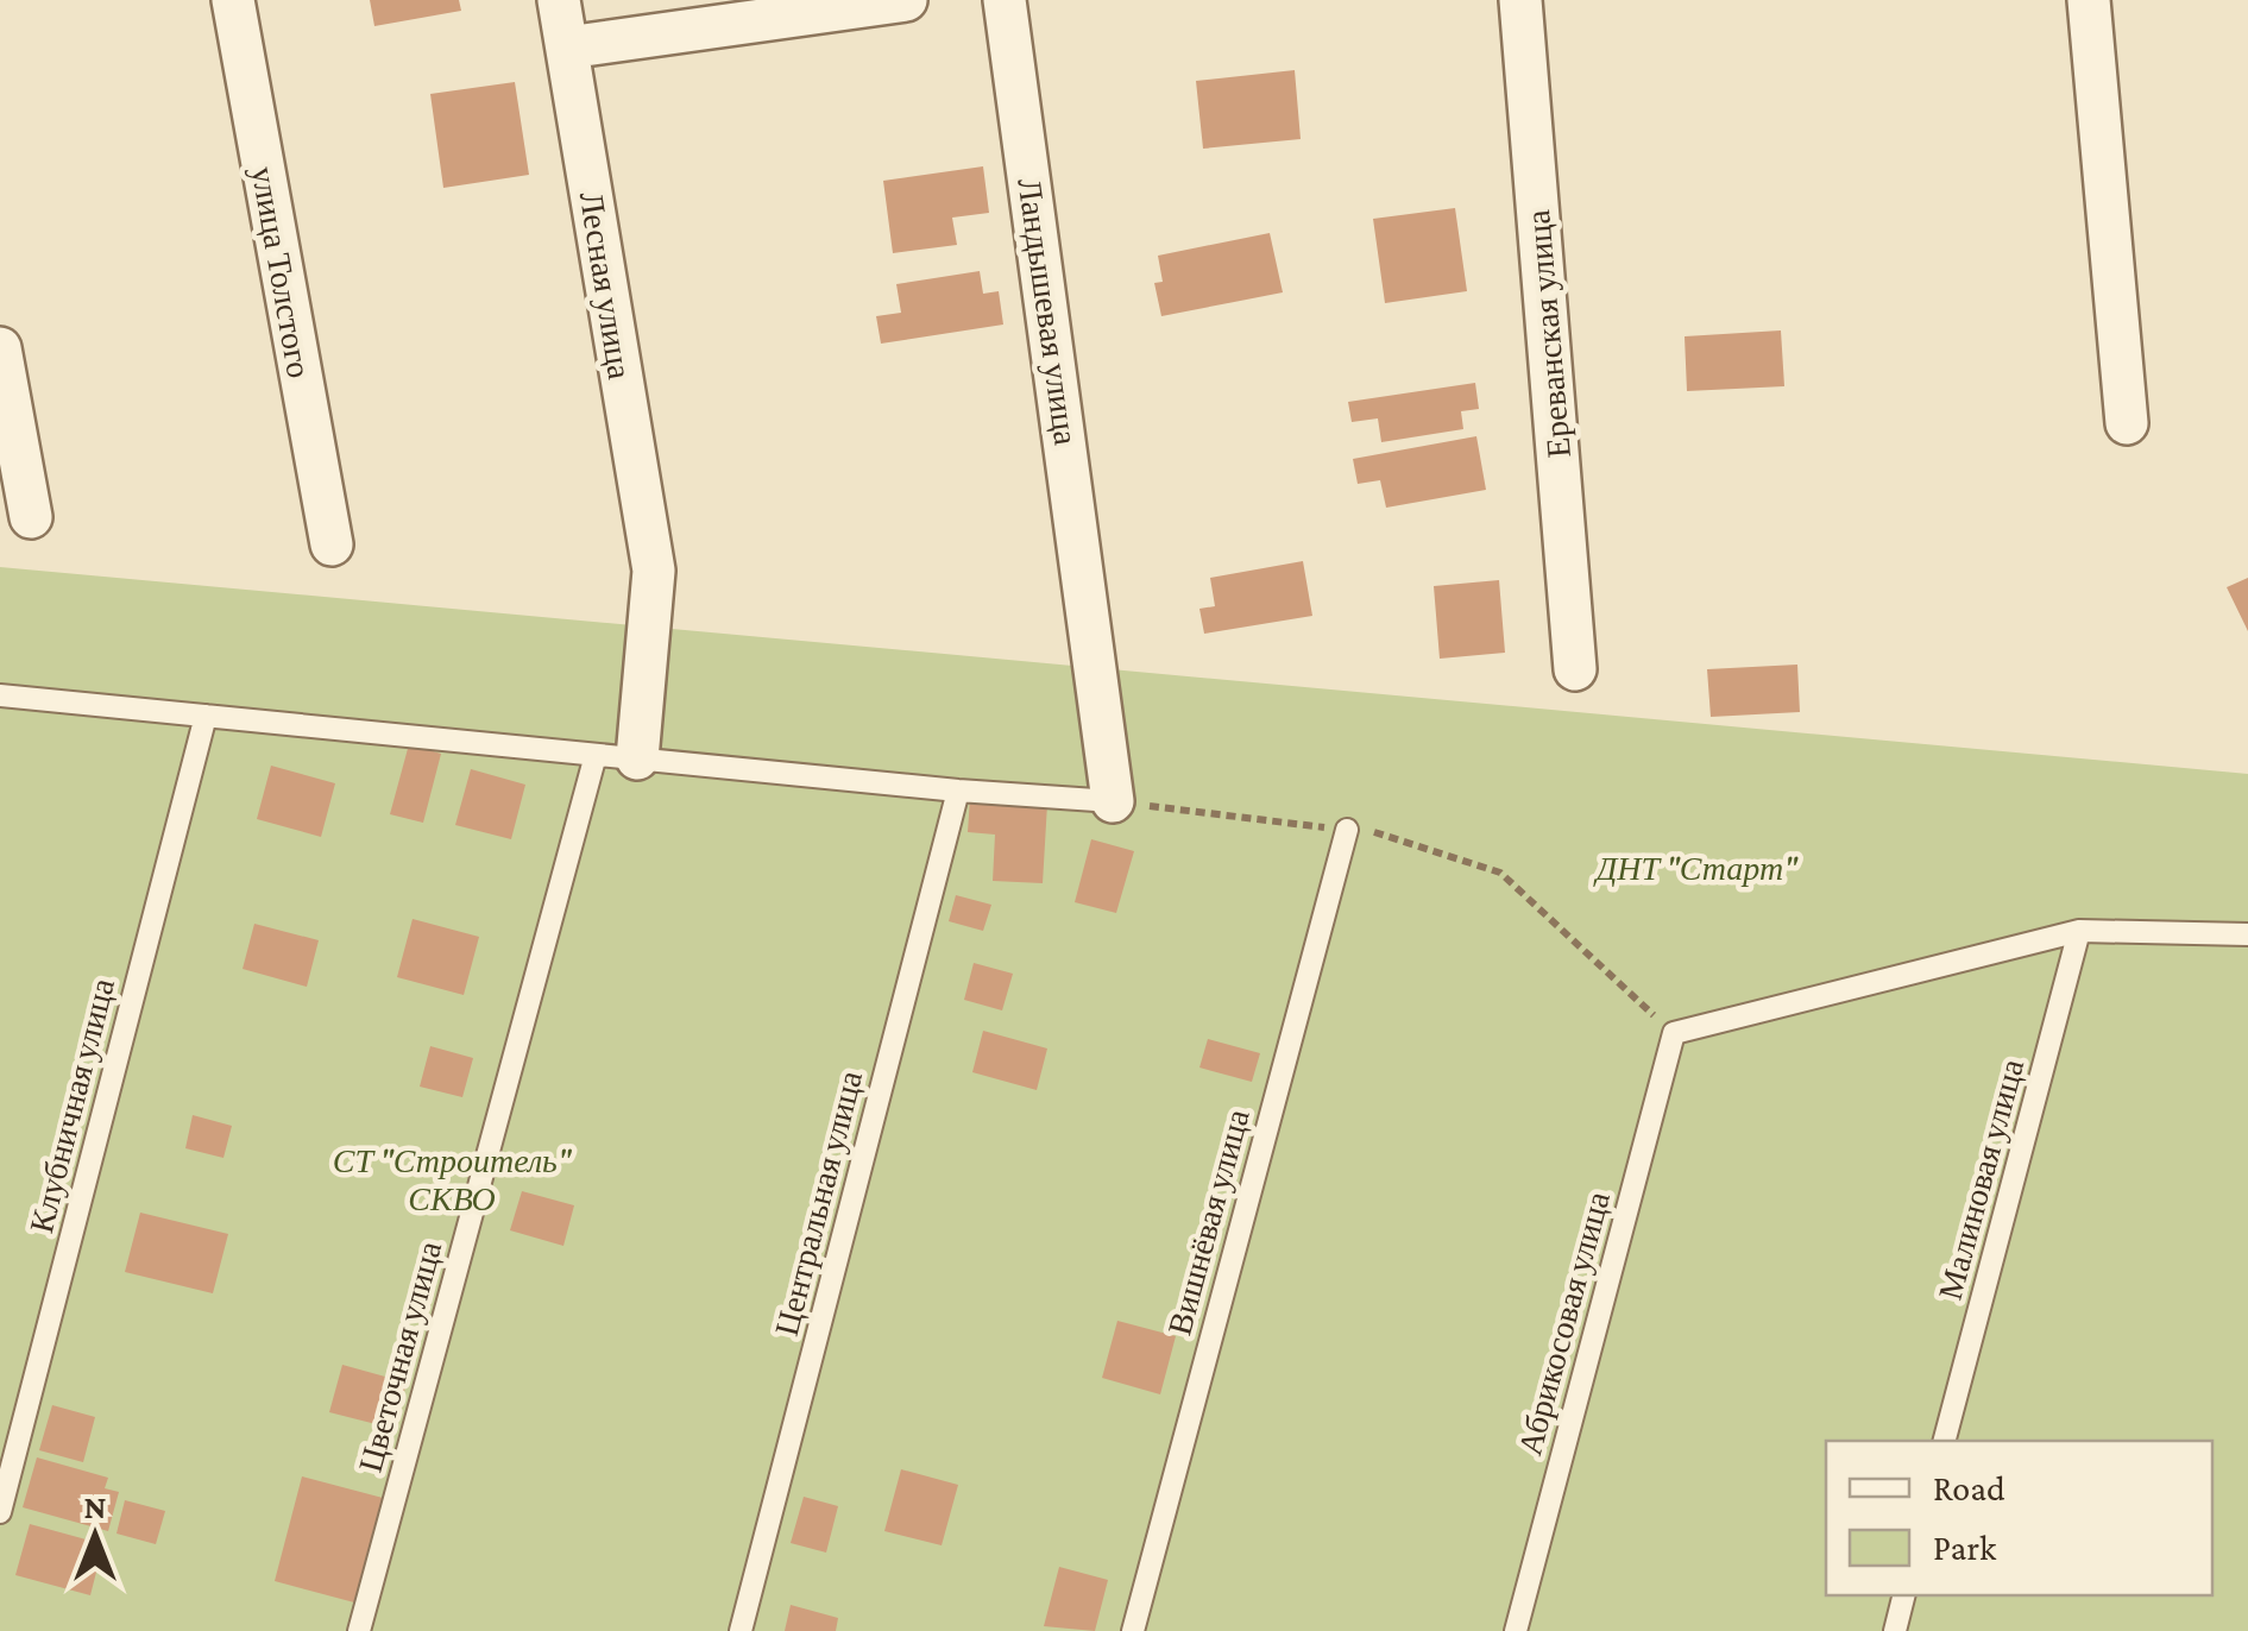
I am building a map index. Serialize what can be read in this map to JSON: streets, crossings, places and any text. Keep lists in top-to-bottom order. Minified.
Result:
{"streets":{"street":["улица Толстого","Лесная улица","Ландышевая улица","Ереванская улица"],"lane":["Клубничная улица","Малиновая улица","Центральная улица","Вишнёвая улица","Абрикосовая улица","Цветочная улица"]},"crossings":[["Лесная улица","Цветочная улица"]],"parks":["ДНТ \"Старт\"","СТ \"Строитель\" СКВО"],"legend":["Road","Park"],"north":"top"}
